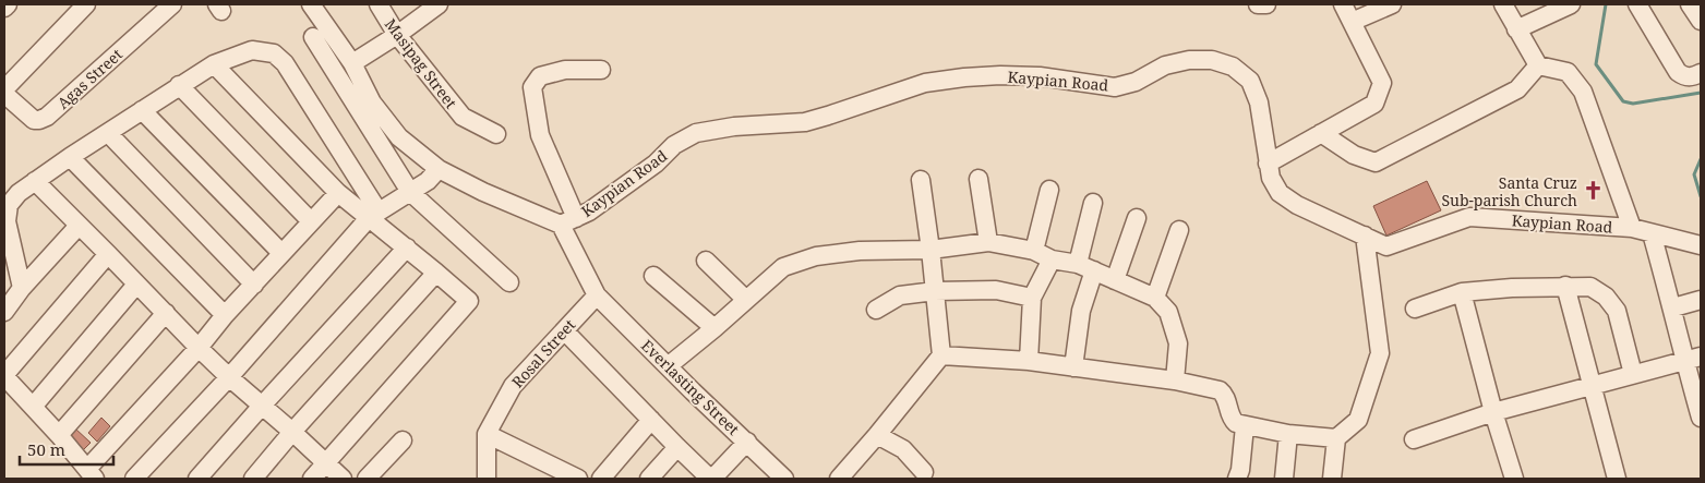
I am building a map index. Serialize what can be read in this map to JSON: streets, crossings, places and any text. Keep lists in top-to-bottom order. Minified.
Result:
{"streets":{"street":["Masipag Street","Agas Street","Kaypian Road","Rosal Street","Everlasting Street"]},"crossings":[["Kaypian Road","Everlasting Street"],["Rosal Street","Everlasting Street"]],"places":{"church":["Santa Cruz Sub-parish Church"]},"scale_bar":"50 m"}
